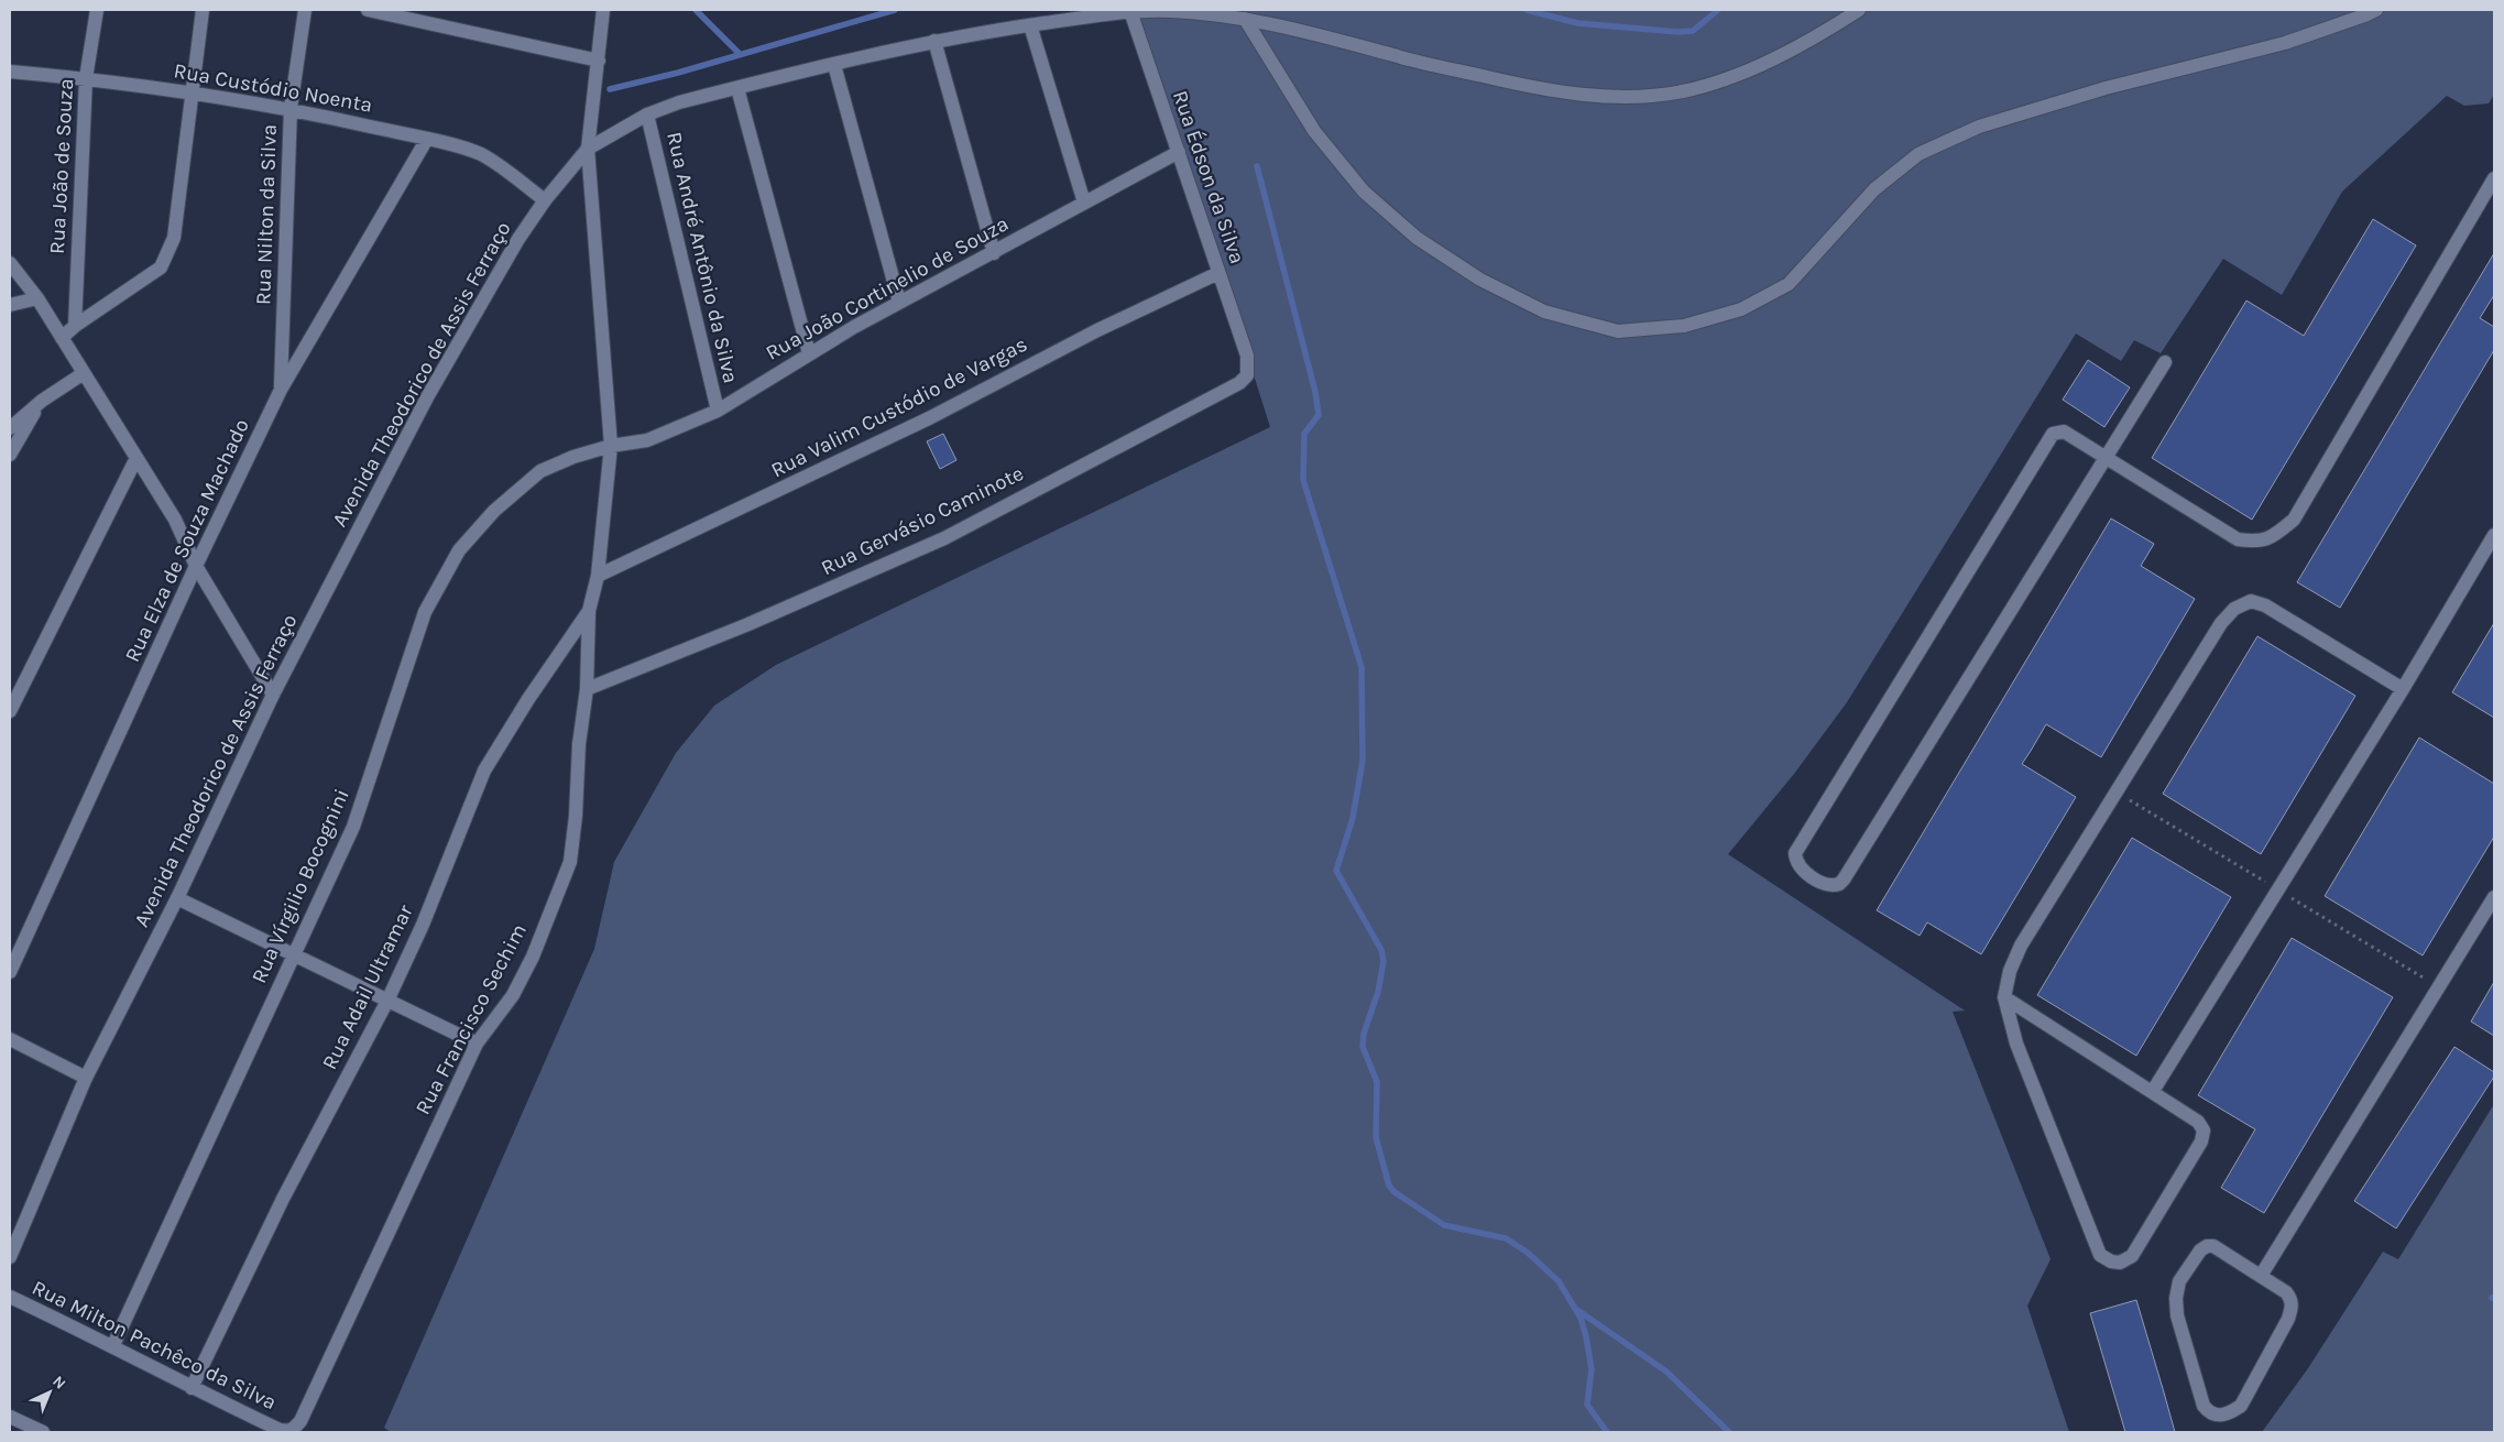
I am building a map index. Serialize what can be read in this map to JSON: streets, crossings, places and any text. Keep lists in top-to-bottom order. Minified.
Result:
{"streets":{"street":["Rua Custódio Noenta","Rua João de Souza","Rua Édson da Silva","Rua Nilton da Silva","Rua André Antônio da Silva","Rua João Cortinelio de Souza","Avenida Theodorico de Assis Ferraço","Rua Valim Custódio de Vargas","Rua Gervásio Caminote","Rua Elza de Souza Machado","Rua Vírgilio Bocognini","Rua Adail Ultramar","Rua Francisco Sechim","Rua Milton Pachêco da Silva"]},"crossings":[["Rua Custódio Noenta","Rua João de Souza"],["Rua Custódio Noenta","Rua Nilton da Silva"],["Rua Custódio Noenta","Avenida Theodorico de Assis Ferraço"],["Rua Custódio Noenta","Rua Elza de Souza Machado"],["Rua Édson da Silva","Rua João Cortinelio de Souza"],["Rua Édson da Silva","Avenida Theodorico de Assis Ferraço"],["Rua Édson da Silva","Rua Valim Custódio de Vargas"],["Rua Édson da Silva","Rua Gervásio Caminote"],["Rua Nilton da Silva","Rua Elza de Souza Machado"],["Rua André Antônio da Silva","Rua João Cortinelio de Souza"],["Rua André Antônio da Silva","Avenida Theodorico de Assis Ferraço"],["Rua João Cortinelio de Souza","Rua Vírgilio Bocognini"],["Rua Gervásio Caminote","Rua Francisco Sechim"],["Rua Vírgilio Bocognini","Rua Milton Pachêco da Silva"],["Rua Adail Ultramar","Rua Francisco Sechim"],["Rua Adail Ultramar","Rua Milton Pachêco da Silva"],["Rua Francisco Sechim","Rua Milton Pachêco da Silva"]],"north":"top right"}
